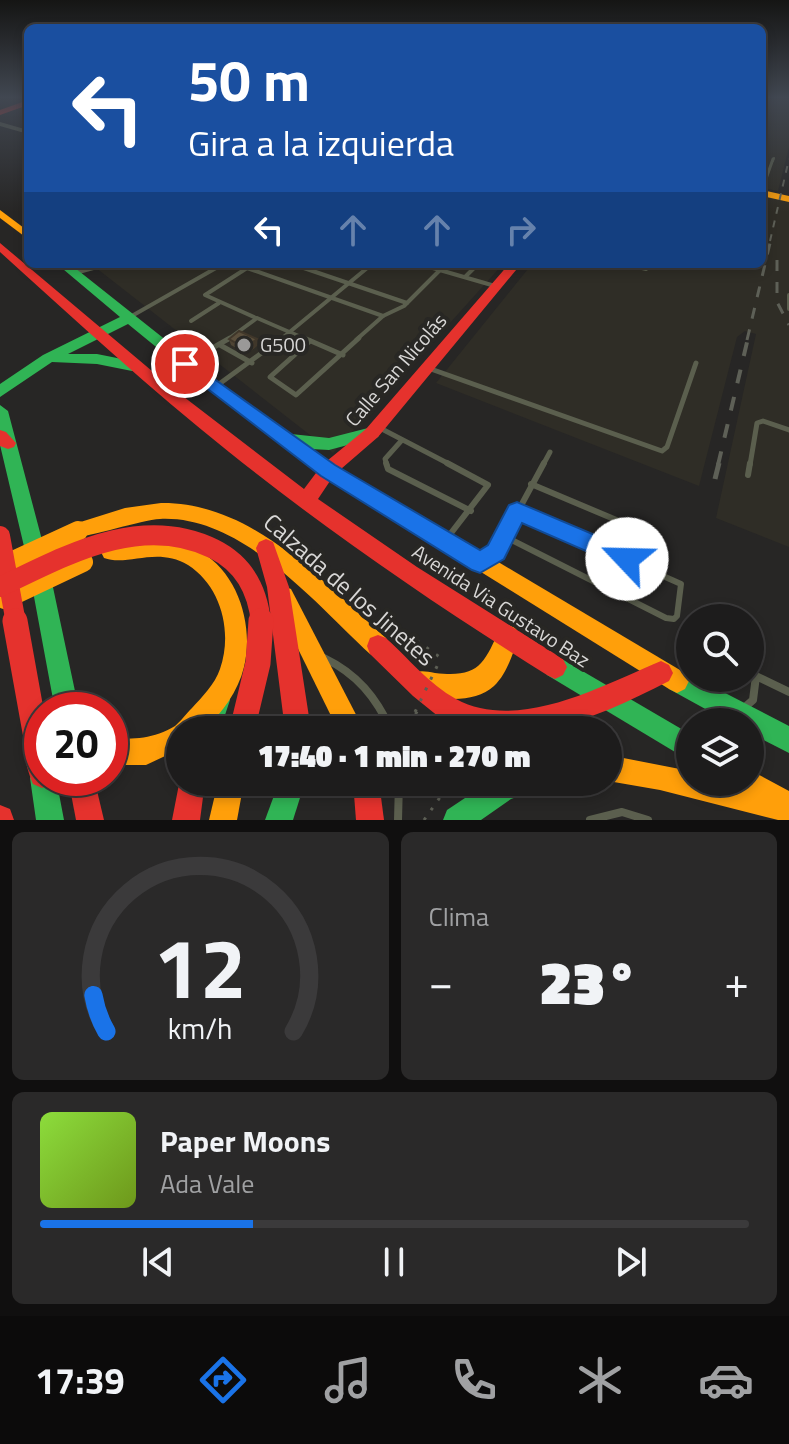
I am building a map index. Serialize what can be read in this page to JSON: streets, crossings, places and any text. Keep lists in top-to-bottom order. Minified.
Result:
{"streets":{"main road":["Calle San Nicolás","Calzada de los Jinetes","Avenida Via Gustavo Baz"]},"crossings":[["Calle San Nicolás","Avenida Via Gustavo Baz"],["Calzada de los Jinetes","Avenida Via Gustavo Baz"]],"places":["G500"],"page":{"turn":["50 m","Gira a la izquierda"],"limit":"20","trip":"17:40 · 1 min · 270 m","tile":"Clima","heat":["−","23°","+"],"song":["Paper Moons","Ada Vale"],"tabs":"17:39","gauge":["12","km/h"]}}
